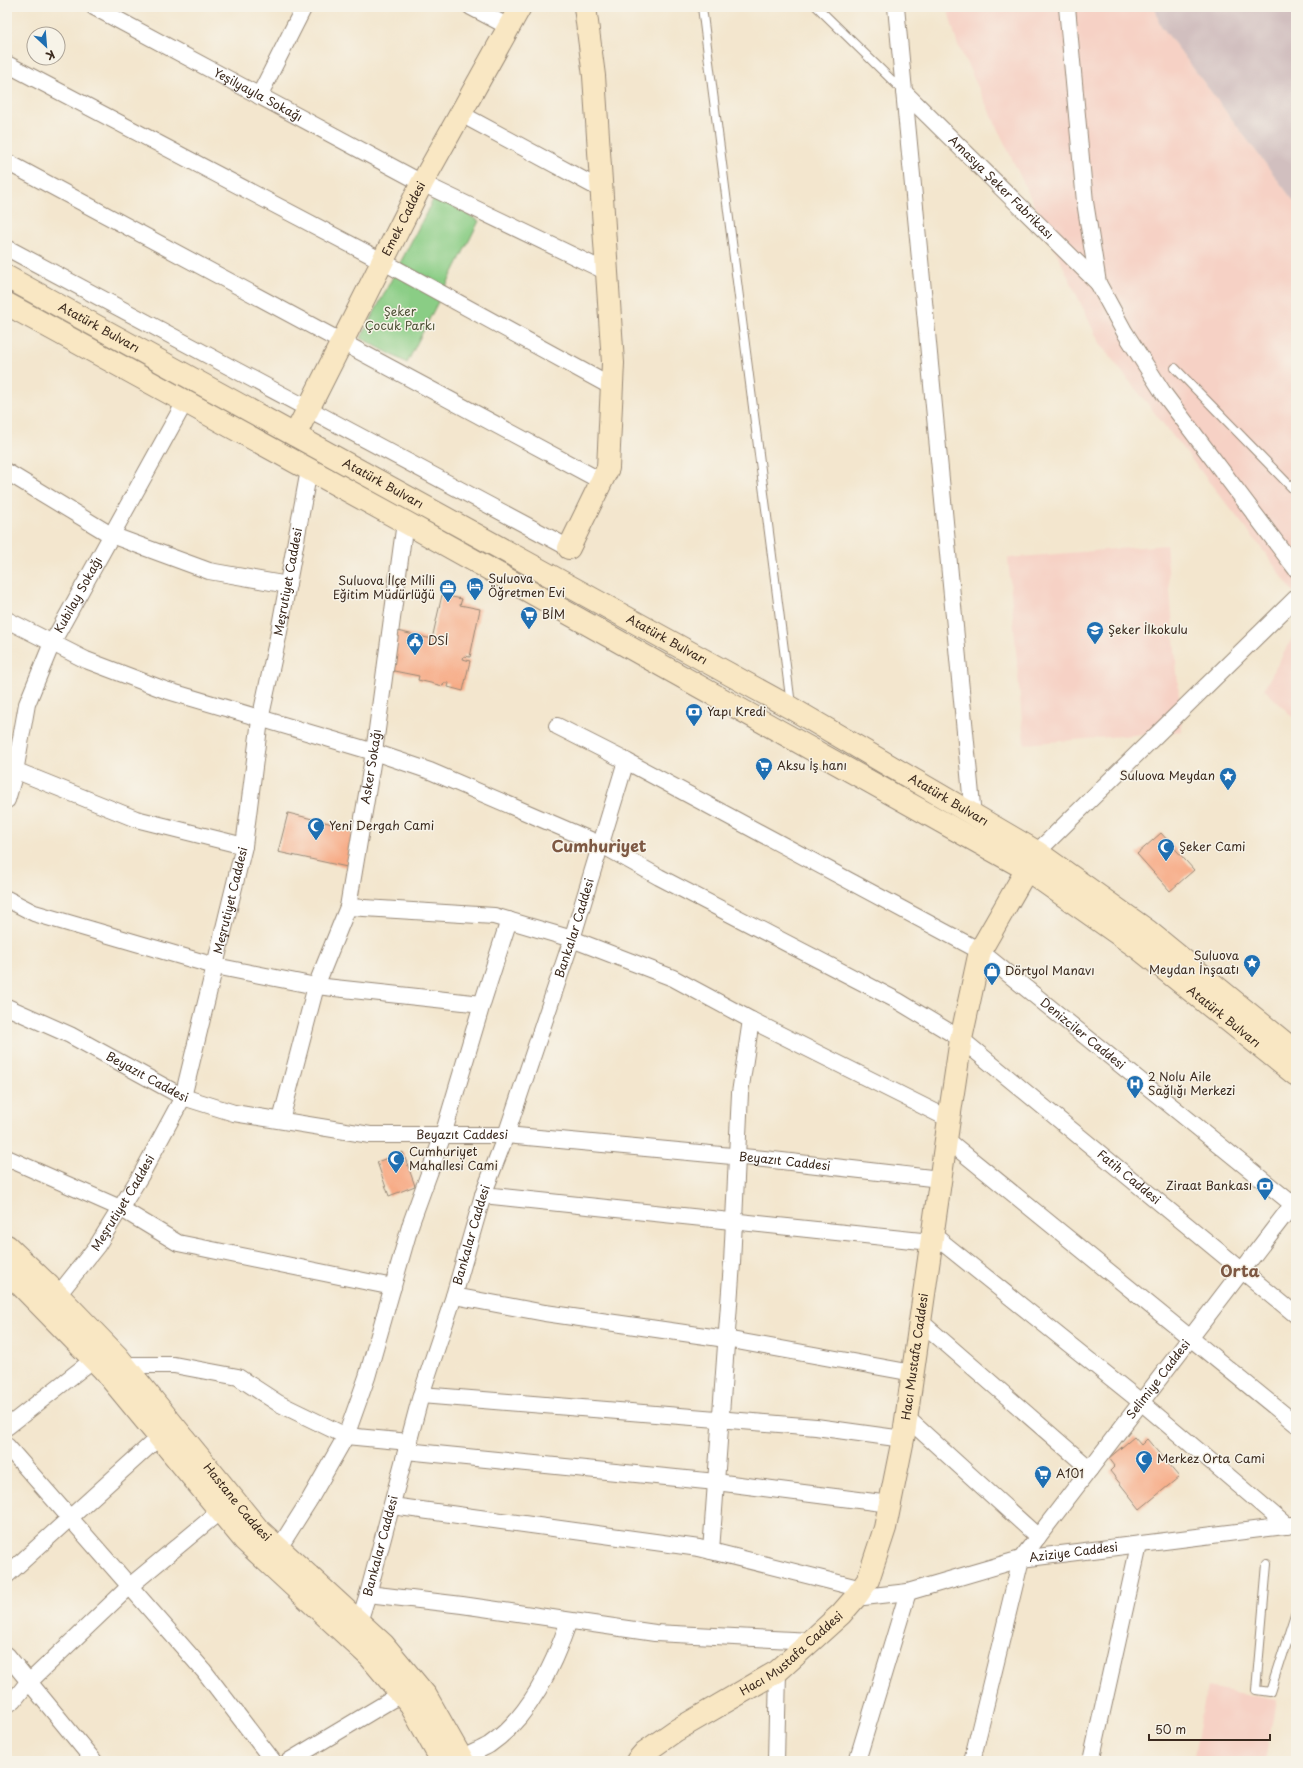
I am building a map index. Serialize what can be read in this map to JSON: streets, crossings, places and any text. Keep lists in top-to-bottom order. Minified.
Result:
{"streets":{"street":["Yeşilyayla Sokağı","Amasya Şeker Fabrikası","Emek Caddesi","Atatürk Bulvarı","Meşrutiyet Caddesi","Kubilay Sokağı","Asker Sokağı","Bankalar Caddesi","Denizciler Caddesi","Beyazıt Caddesi","Fatih Caddesi","Hacı Mustafa Caddesi","Selimiye Caddesi","Hastane Caddesi","Aziziye Caddesi"]},"crossings":[["Yeşilyayla Sokağı","Emek Caddesi"],["Emek Caddesi","Atatürk Bulvarı"],["Atatürk Bulvarı","Meşrutiyet Caddesi"],["Atatürk Bulvarı","Kubilay Sokağı"],["Atatürk Bulvarı","Asker Sokağı"],["Atatürk Bulvarı","Hacı Mustafa Caddesi"],["Meşrutiyet Caddesi","Beyazıt Caddesi"],["Meşrutiyet Caddesi","Fatih Caddesi"],["Meşrutiyet Caddesi","Hastane Caddesi"],["Kubilay Sokağı","Fatih Caddesi"],["Asker Sokağı","Beyazıt Caddesi"],["Asker Sokağı","Fatih Caddesi"],["Bankalar Caddesi","Denizciler Caddesi"],["Bankalar Caddesi","Beyazıt Caddesi"],["Bankalar Caddesi","Fatih Caddesi"],["Bankalar Caddesi","Hastane Caddesi"],["Denizciler Caddesi","Hacı Mustafa Caddesi"],["Denizciler Caddesi","Selimiye Caddesi"],["Beyazıt Caddesi","Hacı Mustafa Caddesi"],["Fatih Caddesi","Hacı Mustafa Caddesi"],["Fatih Caddesi","Selimiye Caddesi"],["Hacı Mustafa Caddesi","Aziziye Caddesi"],["Selimiye Caddesi","Aziziye Caddesi"]],"districts":["Cumhuriyet","Orta"],"parks":["Şeker Çocuk Parkı"],"places":{"hotel":["Suluova Öğretmen Evi"],"office":["Suluova İlçe Milli Eğitim Müdürlüğü"],"supermarket":["BİM","Aksu İş hanı","A101"],"school or university":["Şeker İlkokulu"],"public building":["DSİ"],"bank":["Yapı Kredi","Ziraat Bankası"],"place":["Suluova Meydan","Suluova Meydan İnşaatı"],"mosque":["Yeni Dergah Cami","Şeker Cami","Cumhuriyet Mahallesi Cami","Merkez Orta Cami"],"shop":["Dörtyol Manavı"],"hospital":["2 Nolu Aile Sağlığı Merkezi"]},"scale_bar":"50 m","north":"bottom right"}
